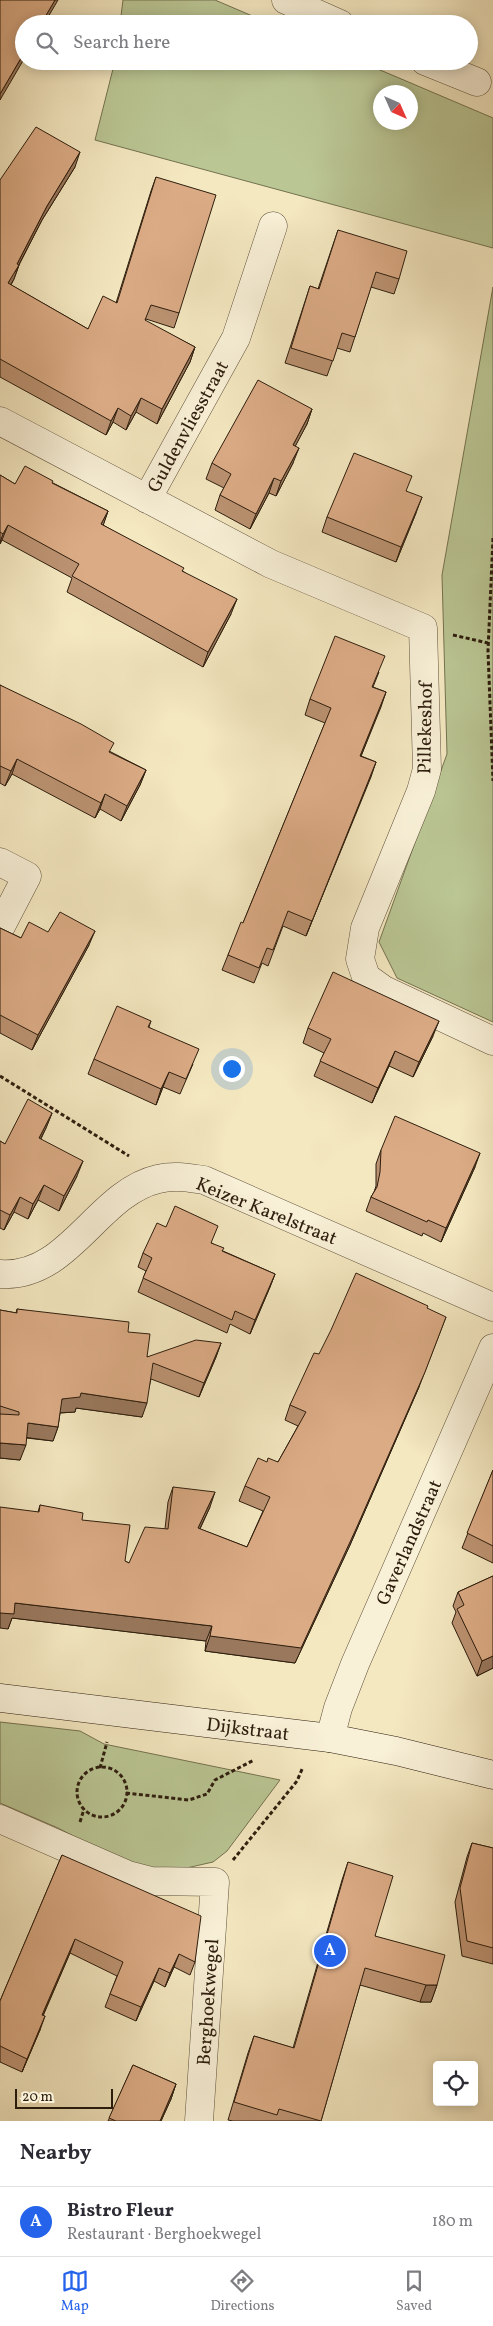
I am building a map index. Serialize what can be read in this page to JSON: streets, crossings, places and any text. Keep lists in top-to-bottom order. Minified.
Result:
{"streets":{"street":["Guldenvliesstraat","Pillekeshof","Keizer Karelstraat","Gaverlandstraat","Dijkstraat","Berghoekwegel"]},"crossings":[["Guldenvliesstraat","Pillekeshof"],["Gaverlandstraat","Dijkstraat"]],"scale_bar":"20 m","north":"bottom right","page":{"search":"Search here","pins":"A","scale":"20 m","heading":"Nearby","list":[{"mark":"A","name":"Bistro Fleur","note":"Restaurant · Berghoekwegel","value":"180 m"}],"nav":["Map","Directions","Saved"]}}
